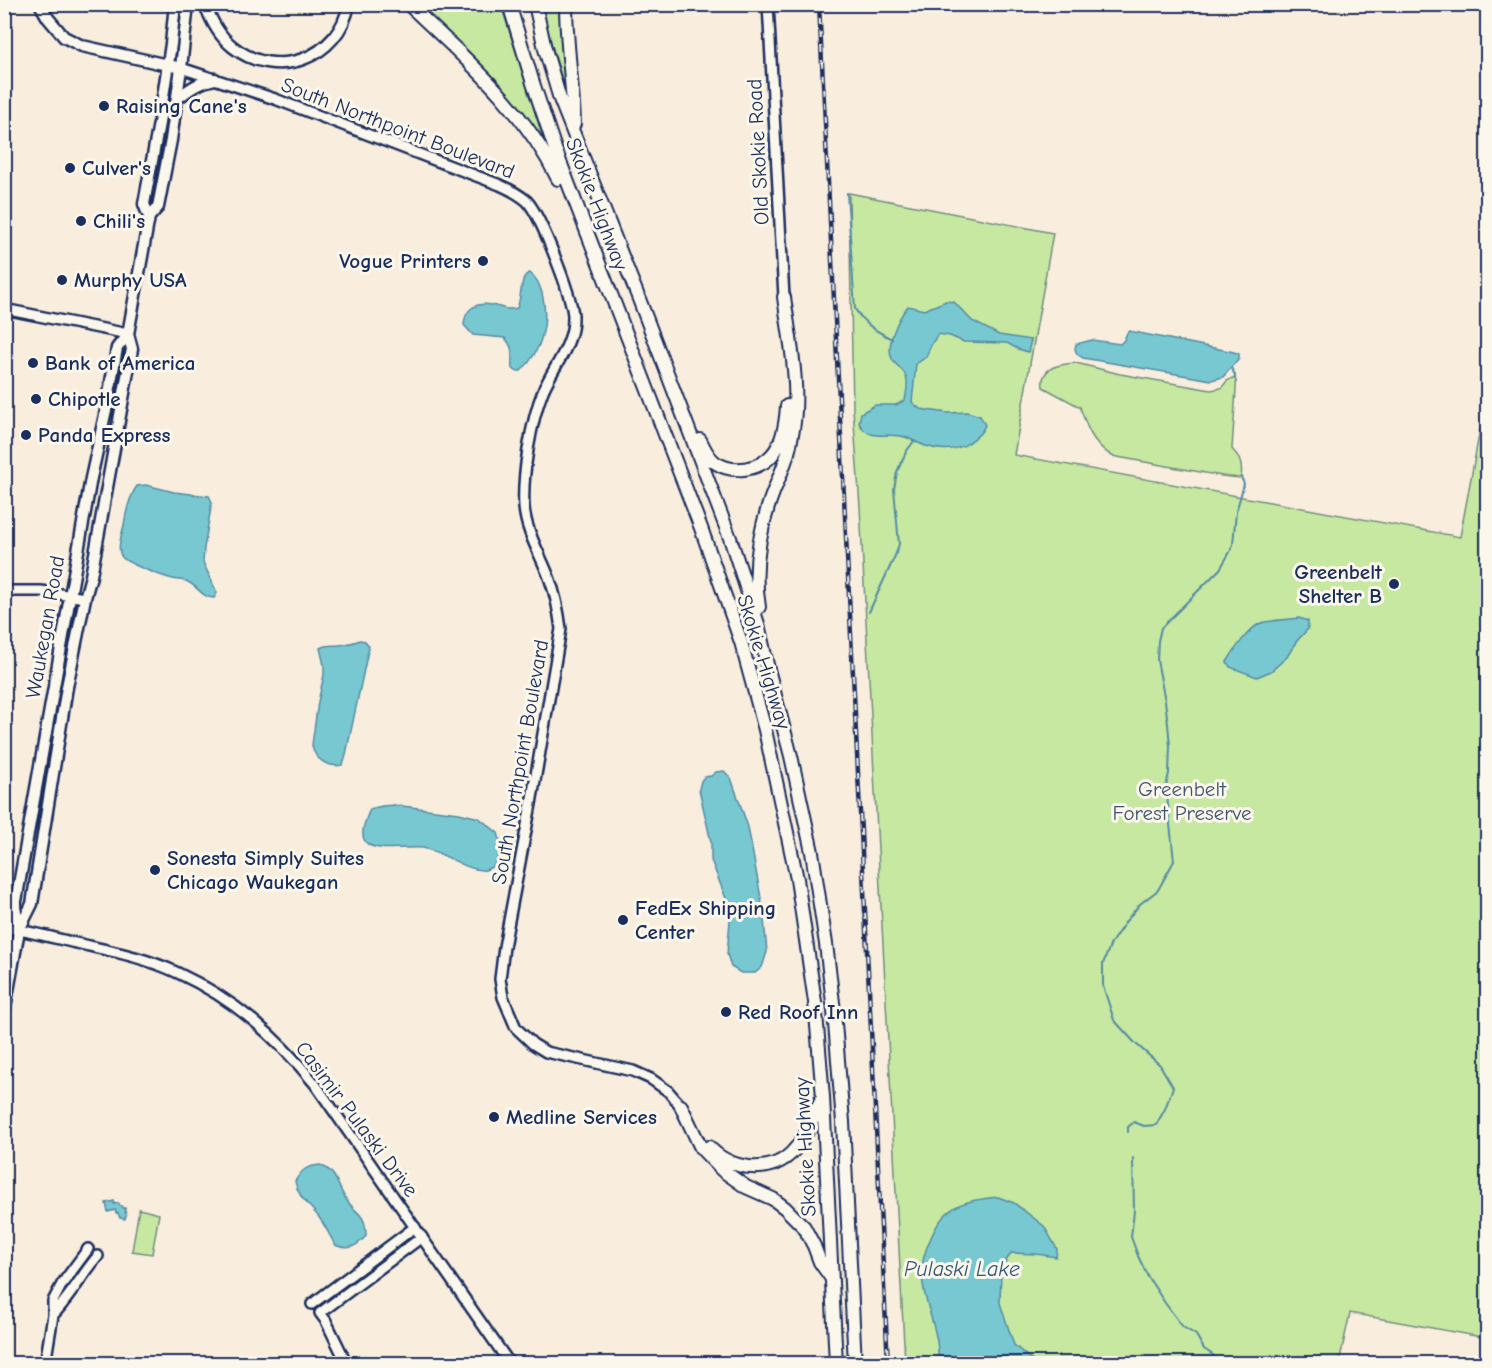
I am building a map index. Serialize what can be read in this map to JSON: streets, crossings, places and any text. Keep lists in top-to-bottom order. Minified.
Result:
{"streets":{"highway":["Skokie Highway"],"main road":["Waukegan Road"],"street":["South Northpoint Boulevard","Old Skokie Road","Casimir Pulaski Drive"]},"crossings":[["South Northpoint Boulevard","Waukegan Road"],["Waukegan Road","Casimir Pulaski Drive"]],"water":["Pulaski Lake"],"parks":["Greenbelt Forest Preserve"],"places":["Raising Cane's","Culver's","Chili's","Vogue Printers","Murphy USA","Bank of America","Chipotle","Panda Express","Greenbelt Shelter B","Sonesta Simply Suites Chicago Waukegan","FedEx Shipping Center","Red Roof Inn","Medline Services"]}
